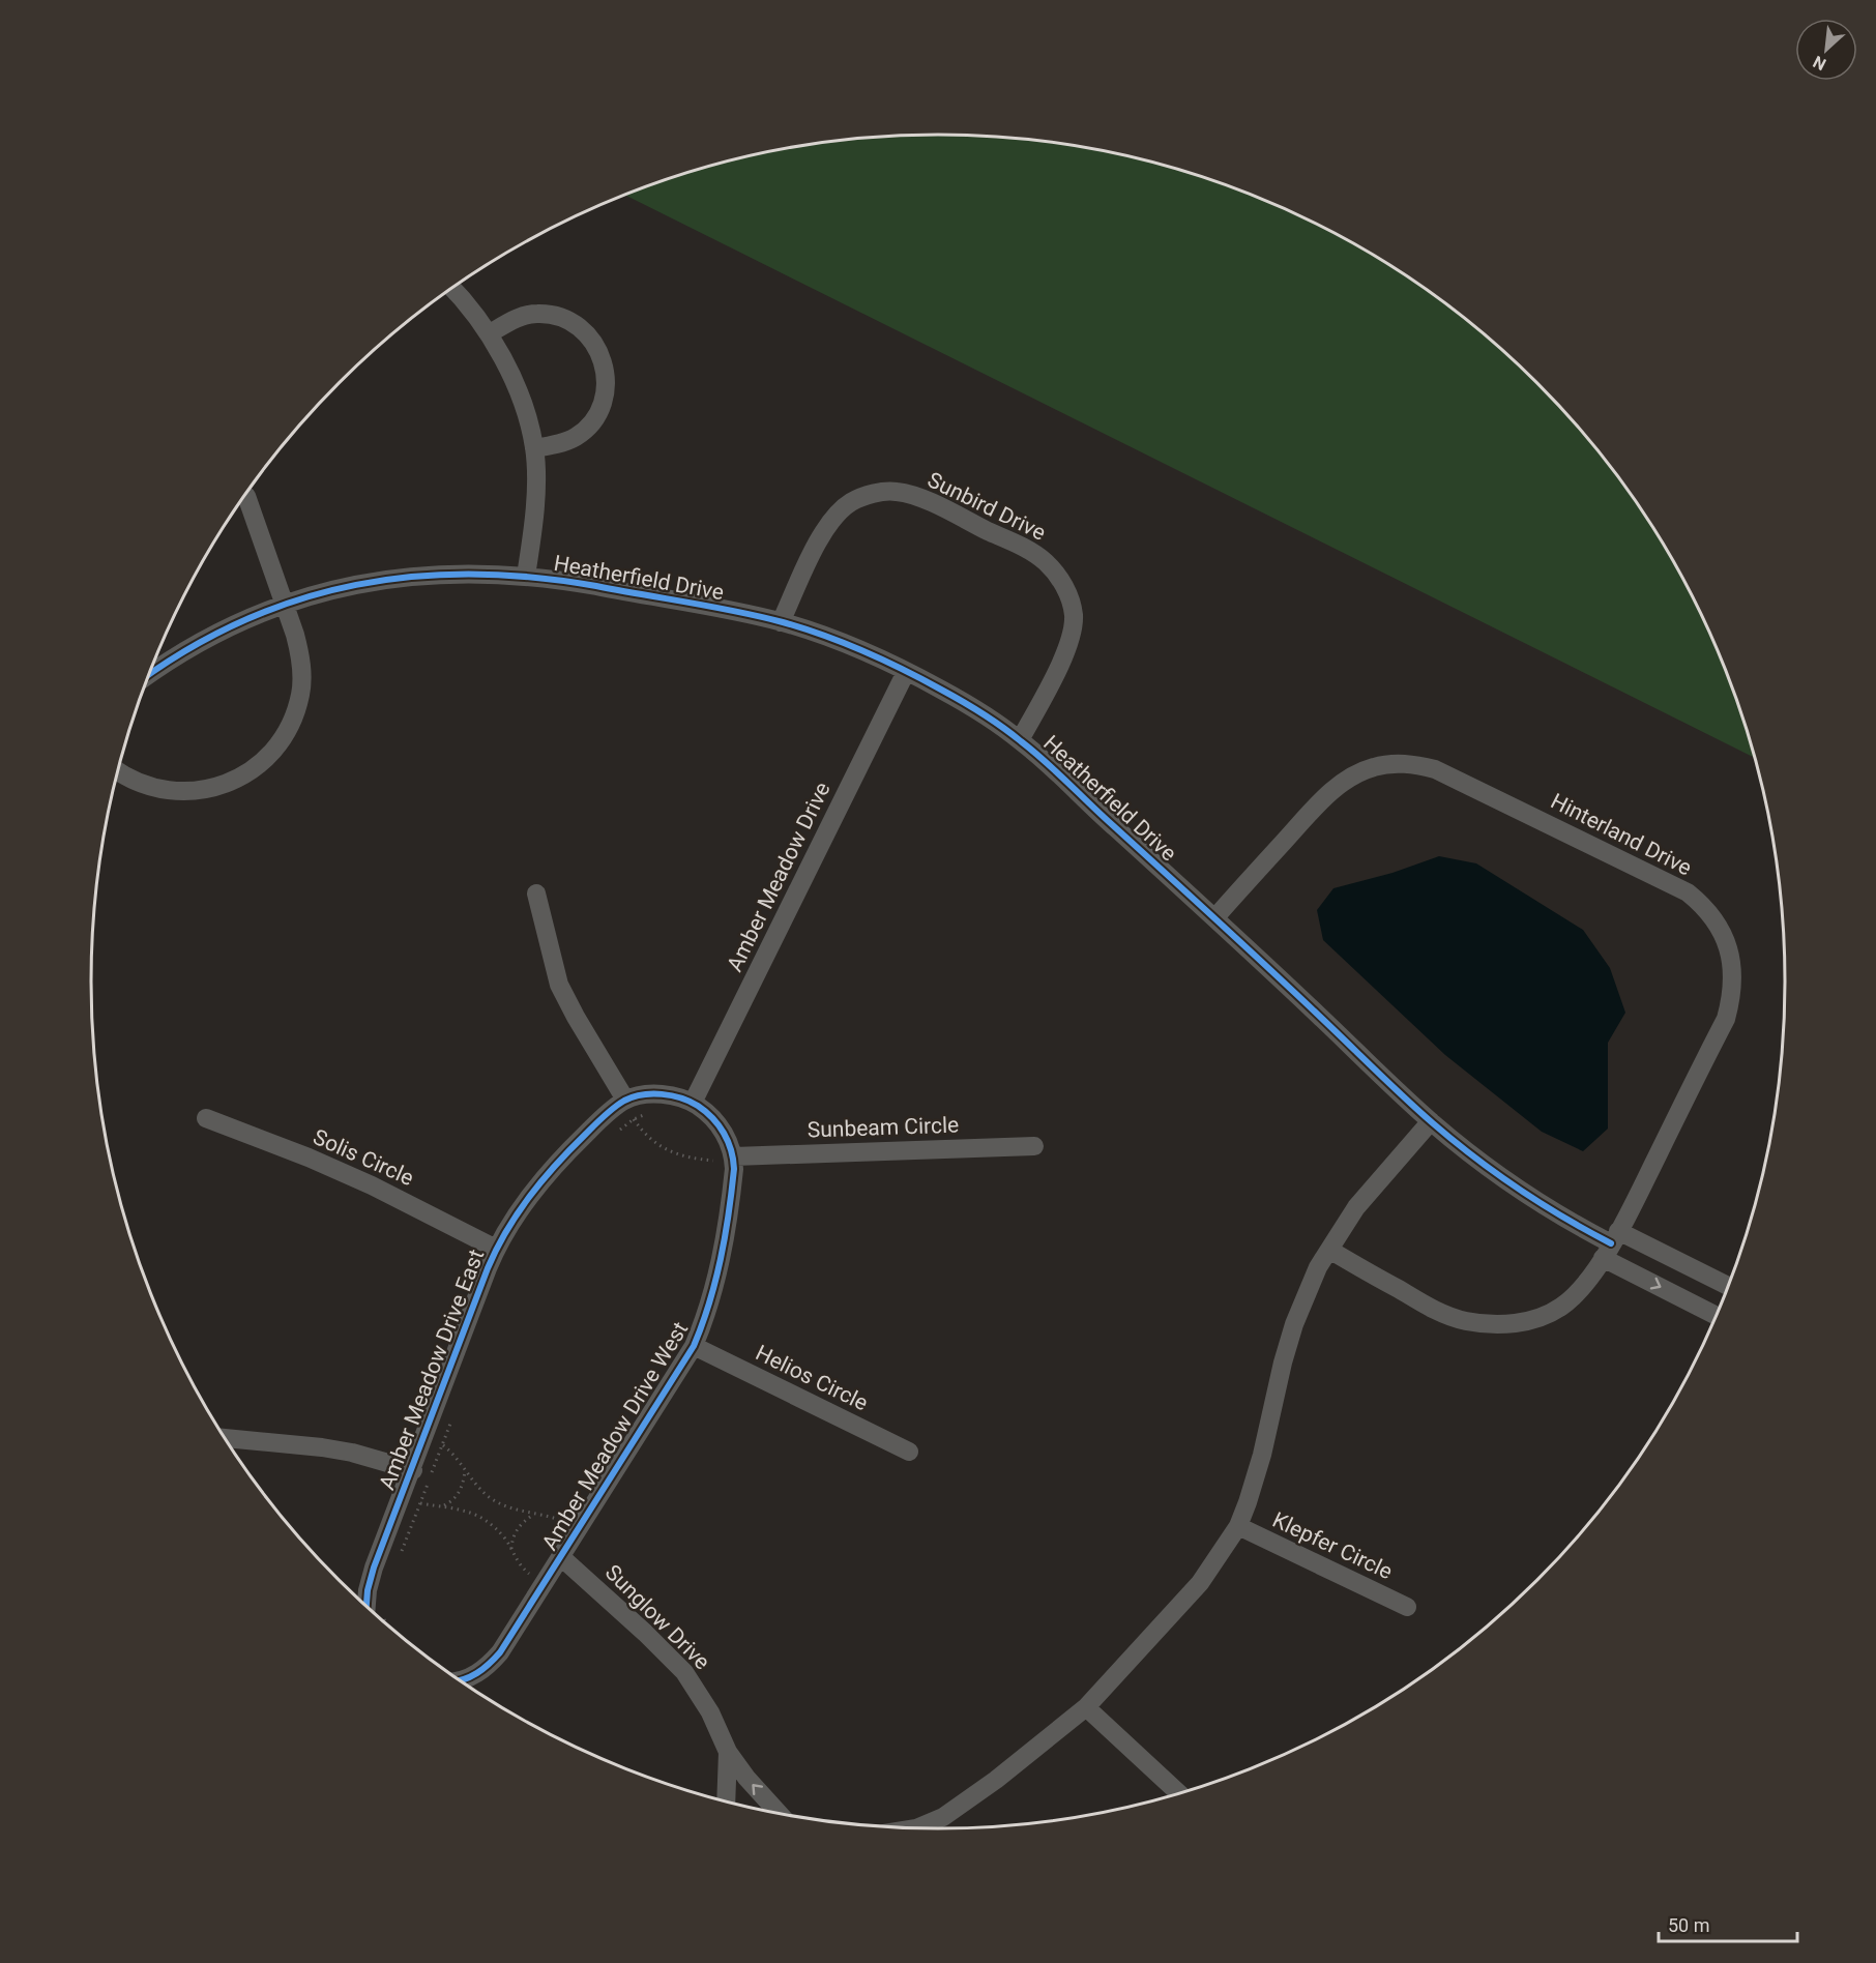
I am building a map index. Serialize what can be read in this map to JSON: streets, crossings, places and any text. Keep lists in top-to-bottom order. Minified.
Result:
{"streets":{"street":["Sunbird Drive","Heatherfield Drive","Hinterland Drive","Amber Meadow Drive","Sunbeam Circle","Solis Circle","Amber Meadow Drive East","Helios Circle","Amber Meadow Drive West","Klepfer Circle","Sunglow Drive"]},"crossings":[["Sunbird Drive","Heatherfield Drive"],["Heatherfield Drive","Hinterland Drive"],["Heatherfield Drive","Amber Meadow Drive"],["Amber Meadow Drive","Amber Meadow Drive West"],["Sunbeam Circle","Amber Meadow Drive West"],["Solis Circle","Amber Meadow Drive East"],["Helios Circle","Amber Meadow Drive West"],["Amber Meadow Drive West","Sunglow Drive"]],"scale_bar":"50 m","north":"bottom left"}
